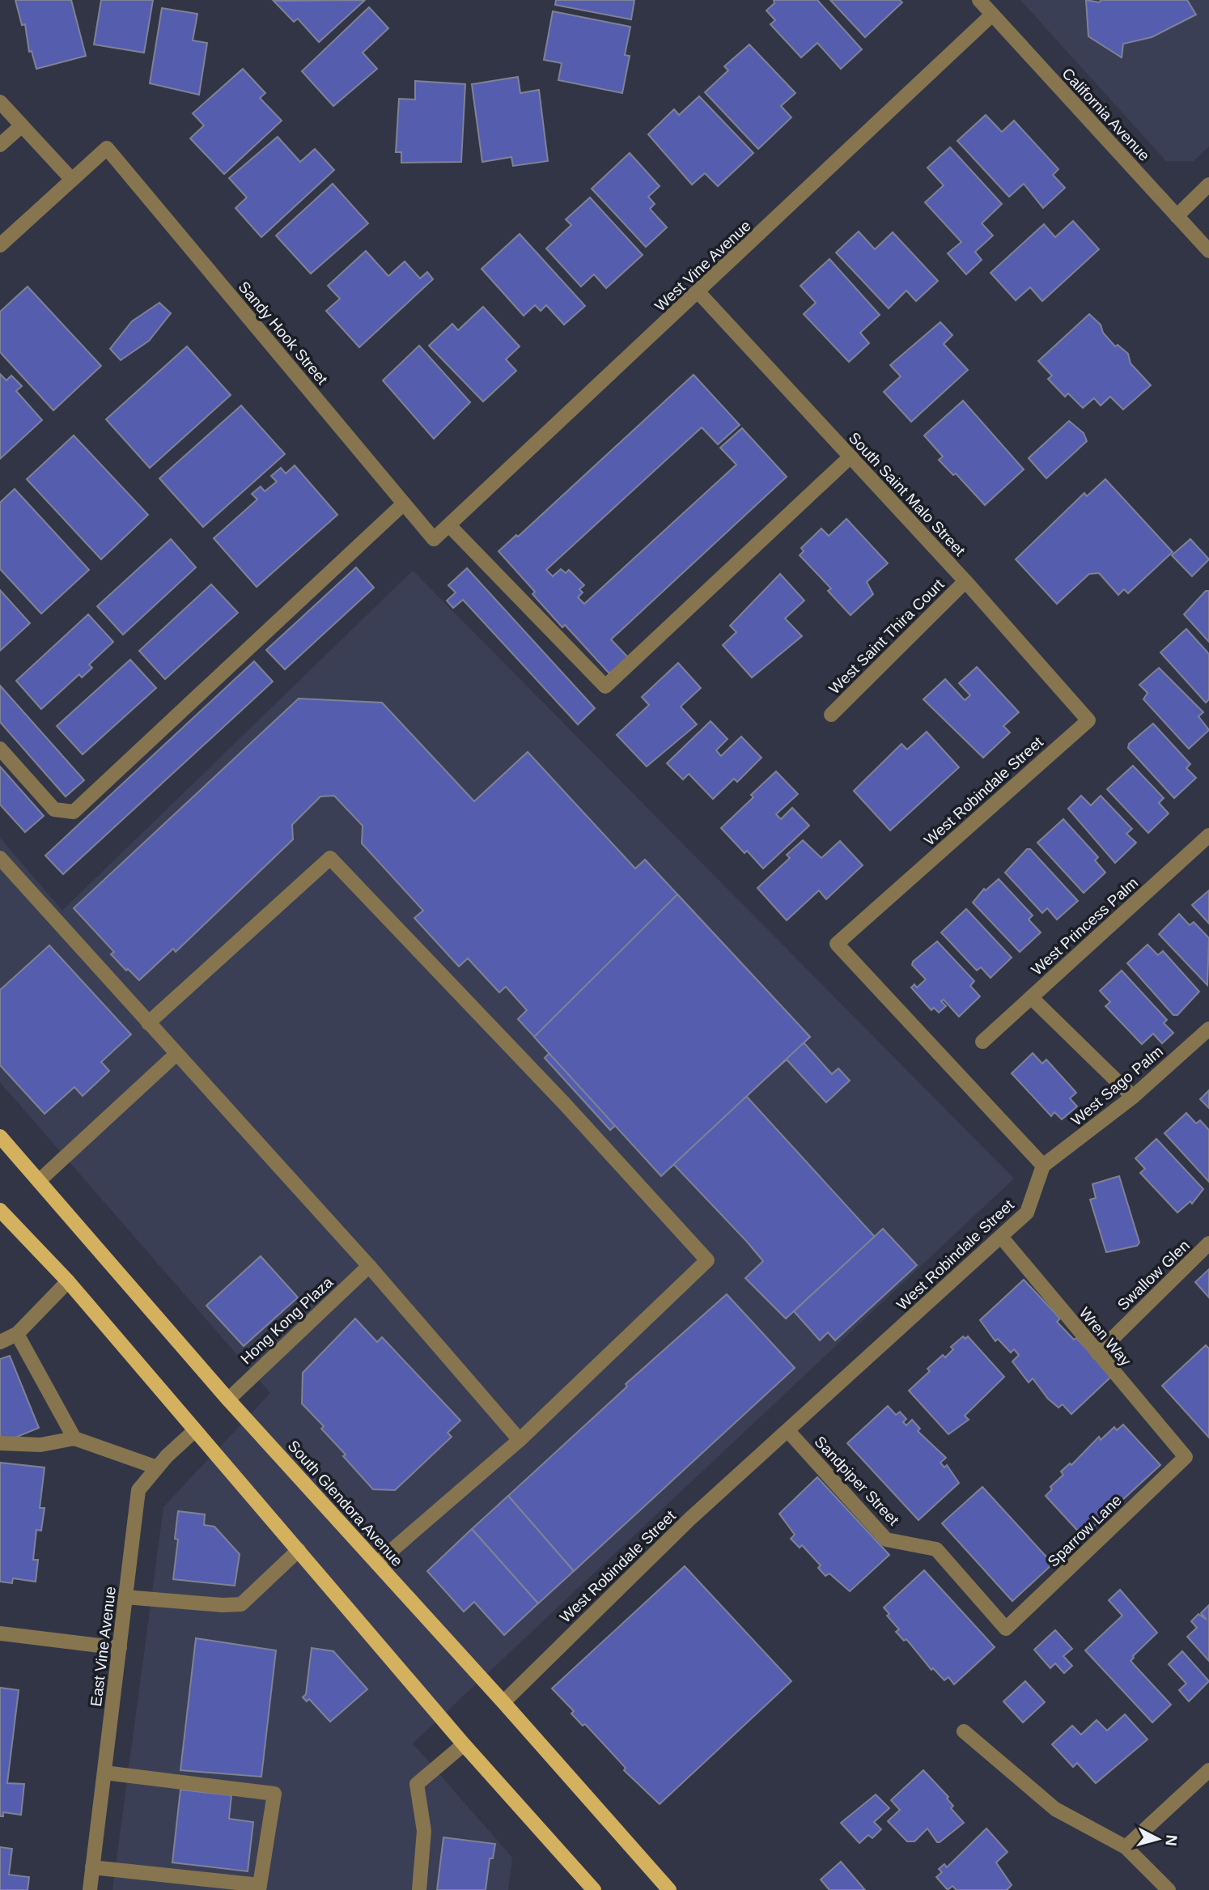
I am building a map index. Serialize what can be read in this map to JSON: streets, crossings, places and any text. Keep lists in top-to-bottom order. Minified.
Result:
{"streets":{"main road":["South Glendora Avenue"],"street":["California Avenue","West Vine Avenue","Sandy Hook Street","South Saint Malo Street","West Saint Thira Court","West Robindale Street","West Princess Palm","West Sago Palm","Swallow Glen","Hong Kong Plaza","Wren Way","Sandpiper Street","Sparrow Lane","East Vine Avenue"]},"crossings":[["California Avenue","West Vine Avenue"],["West Vine Avenue","Sandy Hook Street"],["West Vine Avenue","South Saint Malo Street"],["South Saint Malo Street","West Saint Thira Court"],["South Saint Malo Street","West Robindale Street"],["West Robindale Street","West Sago Palm"],["West Robindale Street","Wren Way"],["West Robindale Street","Sandpiper Street"],["West Robindale Street","South Glendora Avenue"],["Swallow Glen","Wren Way"],["Hong Kong Plaza","South Glendora Avenue"],["Wren Way","Sparrow Lane"],["Sandpiper Street","Sparrow Lane"]],"north":"right"}
